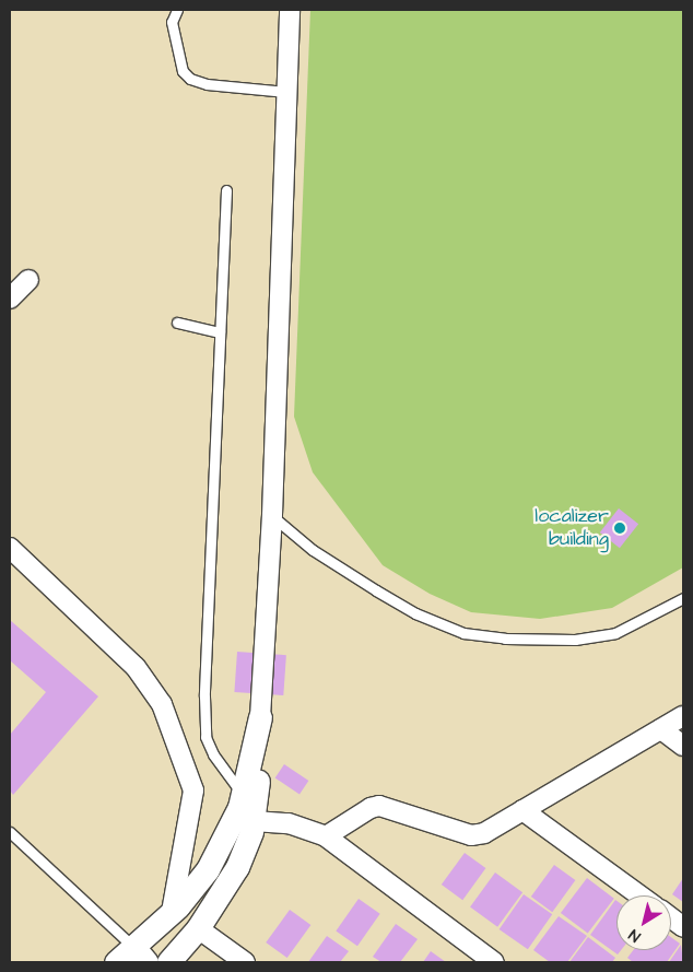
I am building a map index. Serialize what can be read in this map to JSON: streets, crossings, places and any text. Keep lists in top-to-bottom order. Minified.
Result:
{"places":["localizer building"],"north":"bottom left"}
